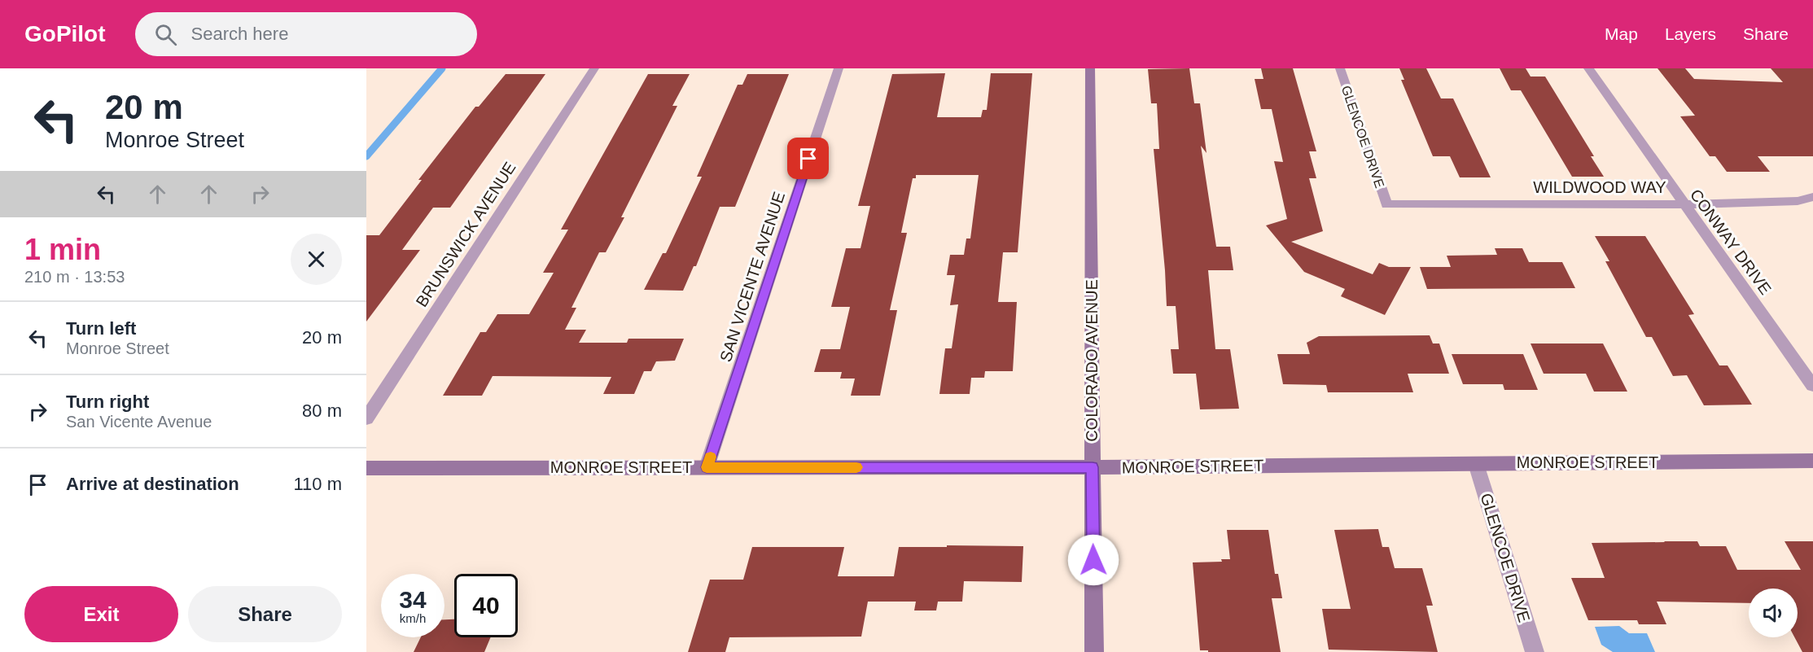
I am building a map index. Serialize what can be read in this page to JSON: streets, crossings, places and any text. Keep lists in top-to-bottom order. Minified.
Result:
{"streets":{"street":["GLENCOE DRIVE","WILDWOOD WAY","BRUNSWICK AVENUE","CONWAY DRIVE","SAN VICENTE AVENUE","COLORADO AVENUE","MONROE STREET"]},"crossings":[["GLENCOE DRIVE","WILDWOOD WAY"],["GLENCOE DRIVE","MONROE STREET"],["WILDWOOD WAY","CONWAY DRIVE"],["SAN VICENTE AVENUE","MONROE STREET"],["COLORADO AVENUE","MONROE STREET"]],"page":{"header":"GoPilot","search":"Search here","nav":["Map","Layers","Share"],"turn":["20 m","Monroe Street"],"heading":["1 min","210 m · 13:53"],"list":[{"name":"Turn left","note":"Monroe Street","value":"20 m"},{"name":"Turn right","note":"San Vicente Avenue","value":"80 m"},{"name":"Arrive at destination","value":"110 m"}],"speed":"34 km/h","limit":"40","buttons":["Exit","Share"]}}
